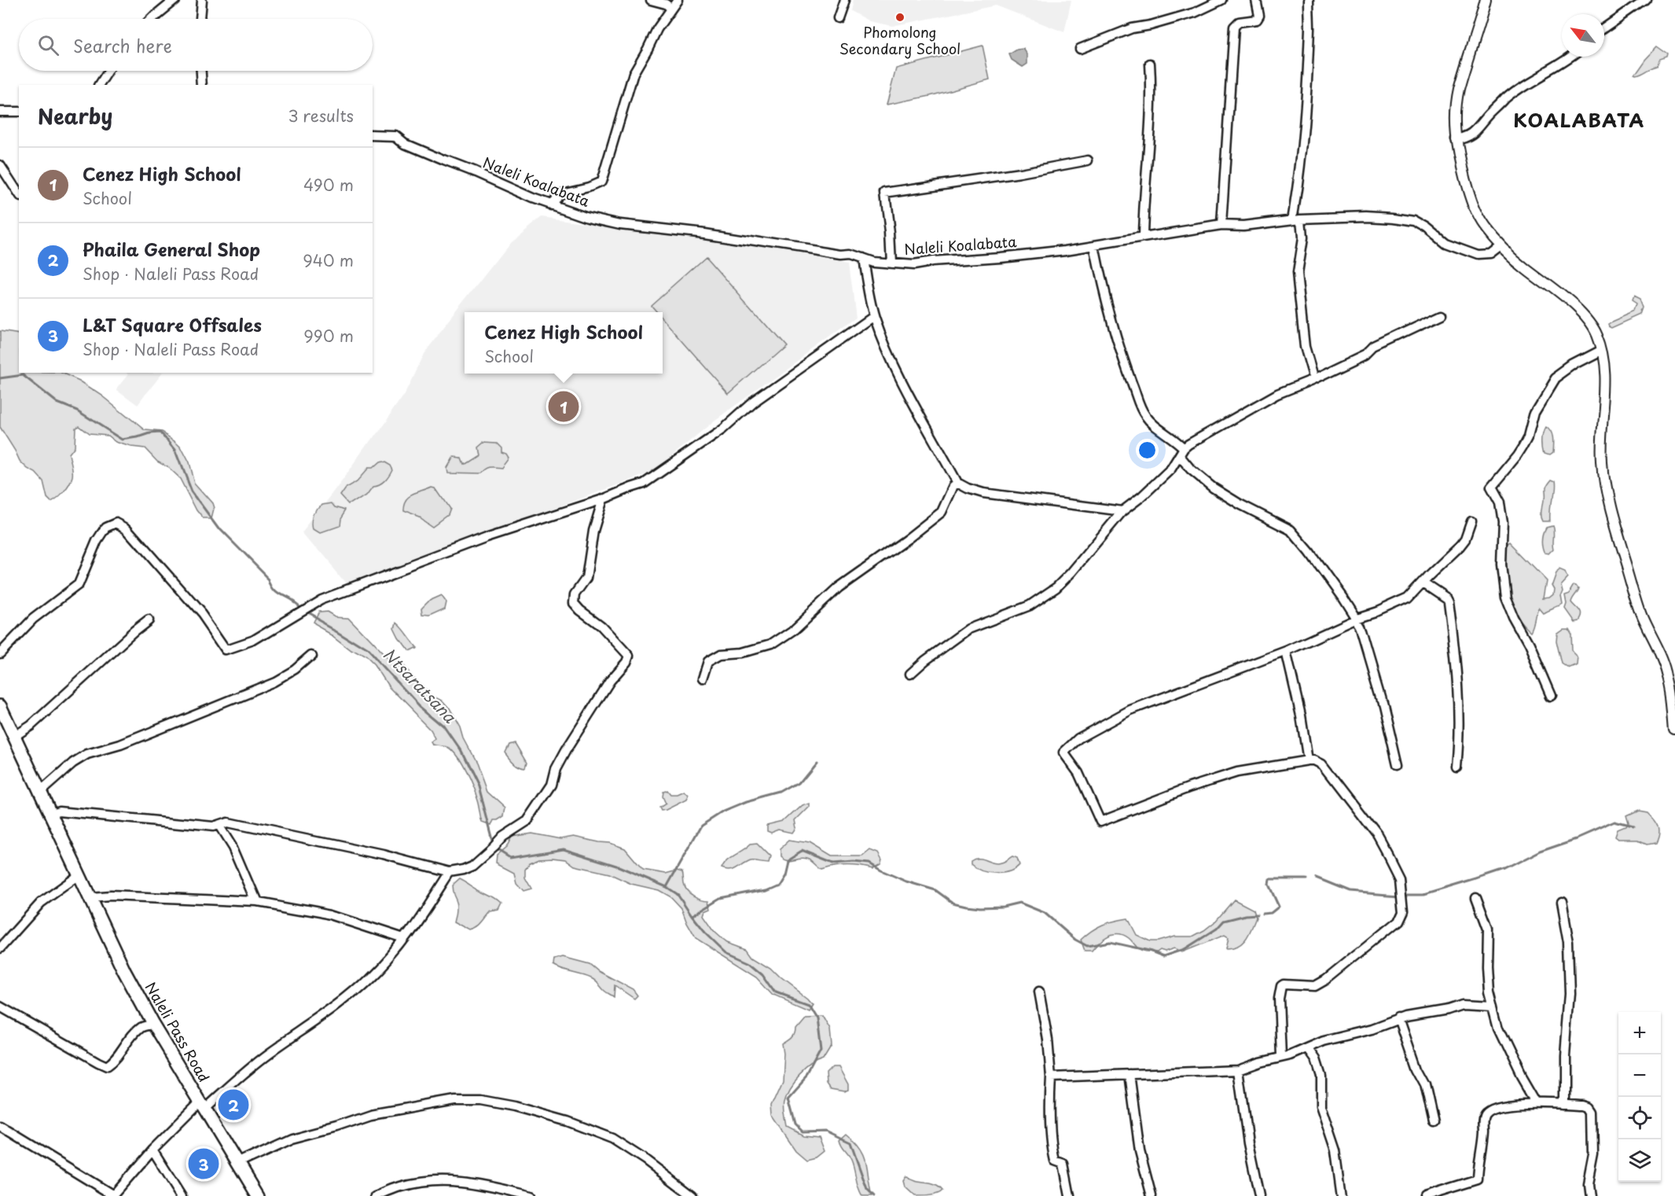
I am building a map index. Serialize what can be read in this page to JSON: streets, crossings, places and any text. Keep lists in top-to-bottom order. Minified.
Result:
{"streets":{"main road":["Naleli Pass Road"],"street":["Naleli Koalabata"]},"districts":["KOALABATA"],"water":["Ntsaratsana"],"places":["Phomolong Secondary School"],"north":"top left","page":{"search":"Search here","heading":["Nearby","3 results"],"list":[{"mark":"1","name":"Cenez High School","note":"School","value":"490 m"},{"mark":"2","name":"Phaila General Shop","note":"Shop · Naleli Pass Road","value":"940 m"},{"mark":"3","name":"L&T Square Offsales","note":"Shop · Naleli Pass Road","value":"990 m"}],"popup":["Cenez High School","School"],"pins":["1","2","3"],"map_buttons":["+","−"]}}
